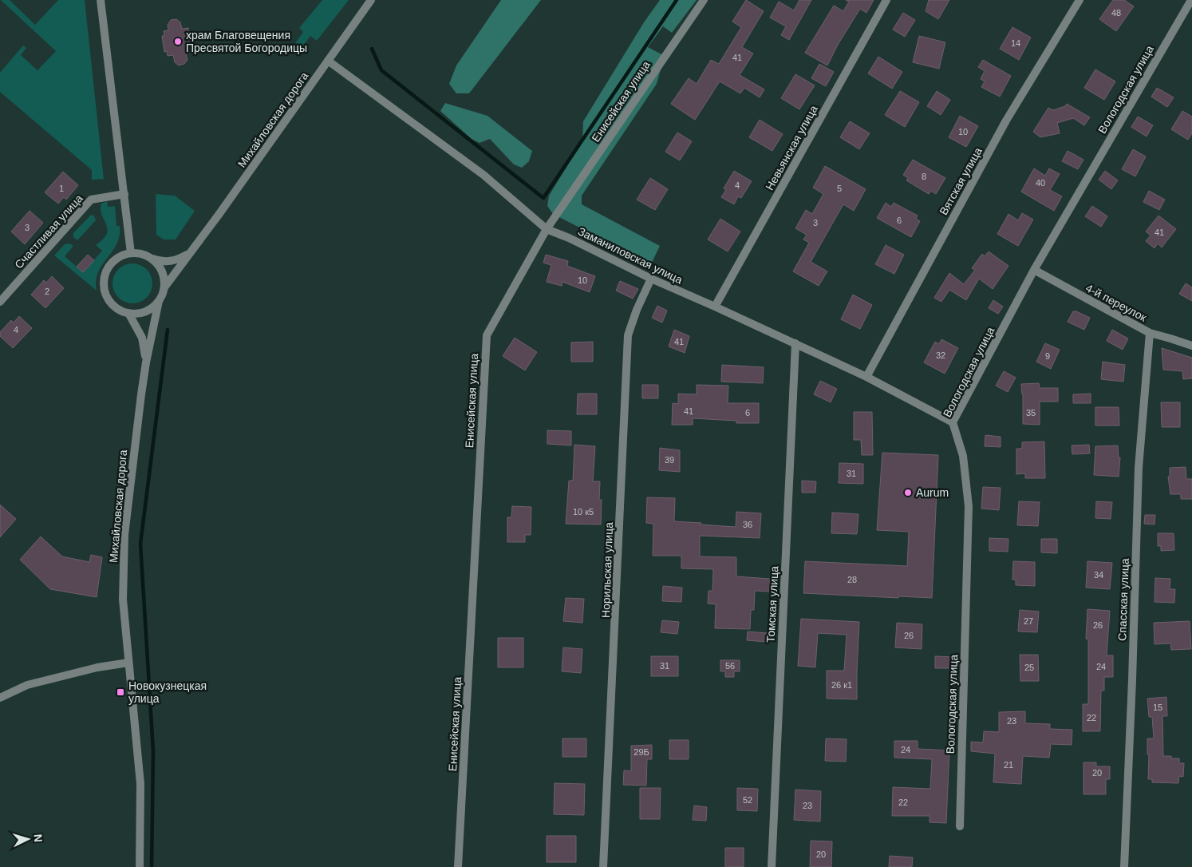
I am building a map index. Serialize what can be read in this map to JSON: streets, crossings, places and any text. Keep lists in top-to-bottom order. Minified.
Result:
{"streets":{"street":["Вологодская улица","Енисейская улица","Михайловская дорога","Невьянская улица","Вятская улица","Счастливая улица","Заманиловская улица","4-й переулок","Норильская улица","Спасская улица","Томская улица"]},"crossings":[["Вологодская улица","Заманиловская улица"],["Вологодская улица","4-й переулок"],["Енисейская улица","Заманиловская улица"],["Михайловская дорога","Заманиловская улица"],["Невьянская улица","Заманиловская улица"],["Вятская улица","Заманиловская улица"],["Заманиловская улица","Норильская улица"],["Заманиловская улица","Томская улица"],["4-й переулок","Спасская улица"]],"places":{"other":["храм Благовещения Пресвятой Богородицы","Aurum"],"transit":["Новокузнецкая улица"]},"house_numbers":["48","14","41","10","8","40","4","1","5","6","3","3","41","10","2","4","41","32","9","41","6","35","39","31","10 к5","36","34","28","27","26","26","31","56","24","25","26 к1","15","22","23","24","29Б","21","20","52","22","23","20"],"north":"right"}
